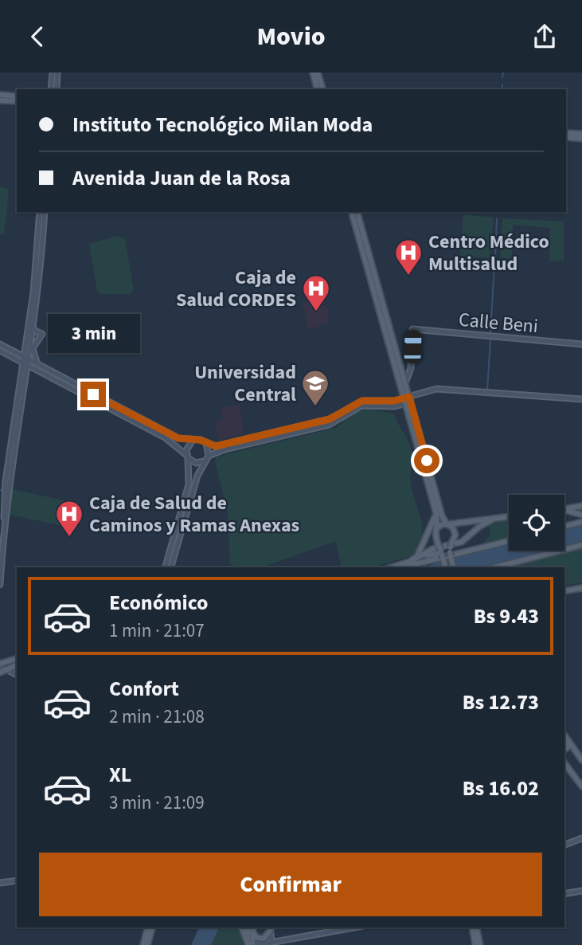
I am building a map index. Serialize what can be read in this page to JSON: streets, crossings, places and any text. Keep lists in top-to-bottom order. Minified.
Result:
{"streets":{"main road":["Calle Beni"]},"places":{"hospital":["Centro Médico Multisalud","Caja de Salud CORDES","Caja de Salud de Caminos y Ramas Anexas"],"school or university":["Universidad Central"]},"page":{"header":"Movio","banner":["Instituto Tecnológico Milan Moda","Avenida Juan de la Rosa"],"bubble":"3 min","list":[{"name":"Económico","note":"1 min · 21:07","value":"Bs 9.43"},{"name":"Confort","note":"2 min · 21:08","value":"Bs 12.73"},{"name":"XL","note":"3 min · 21:09","value":"Bs 16.02"}],"buttons":"Confirmar"}}
